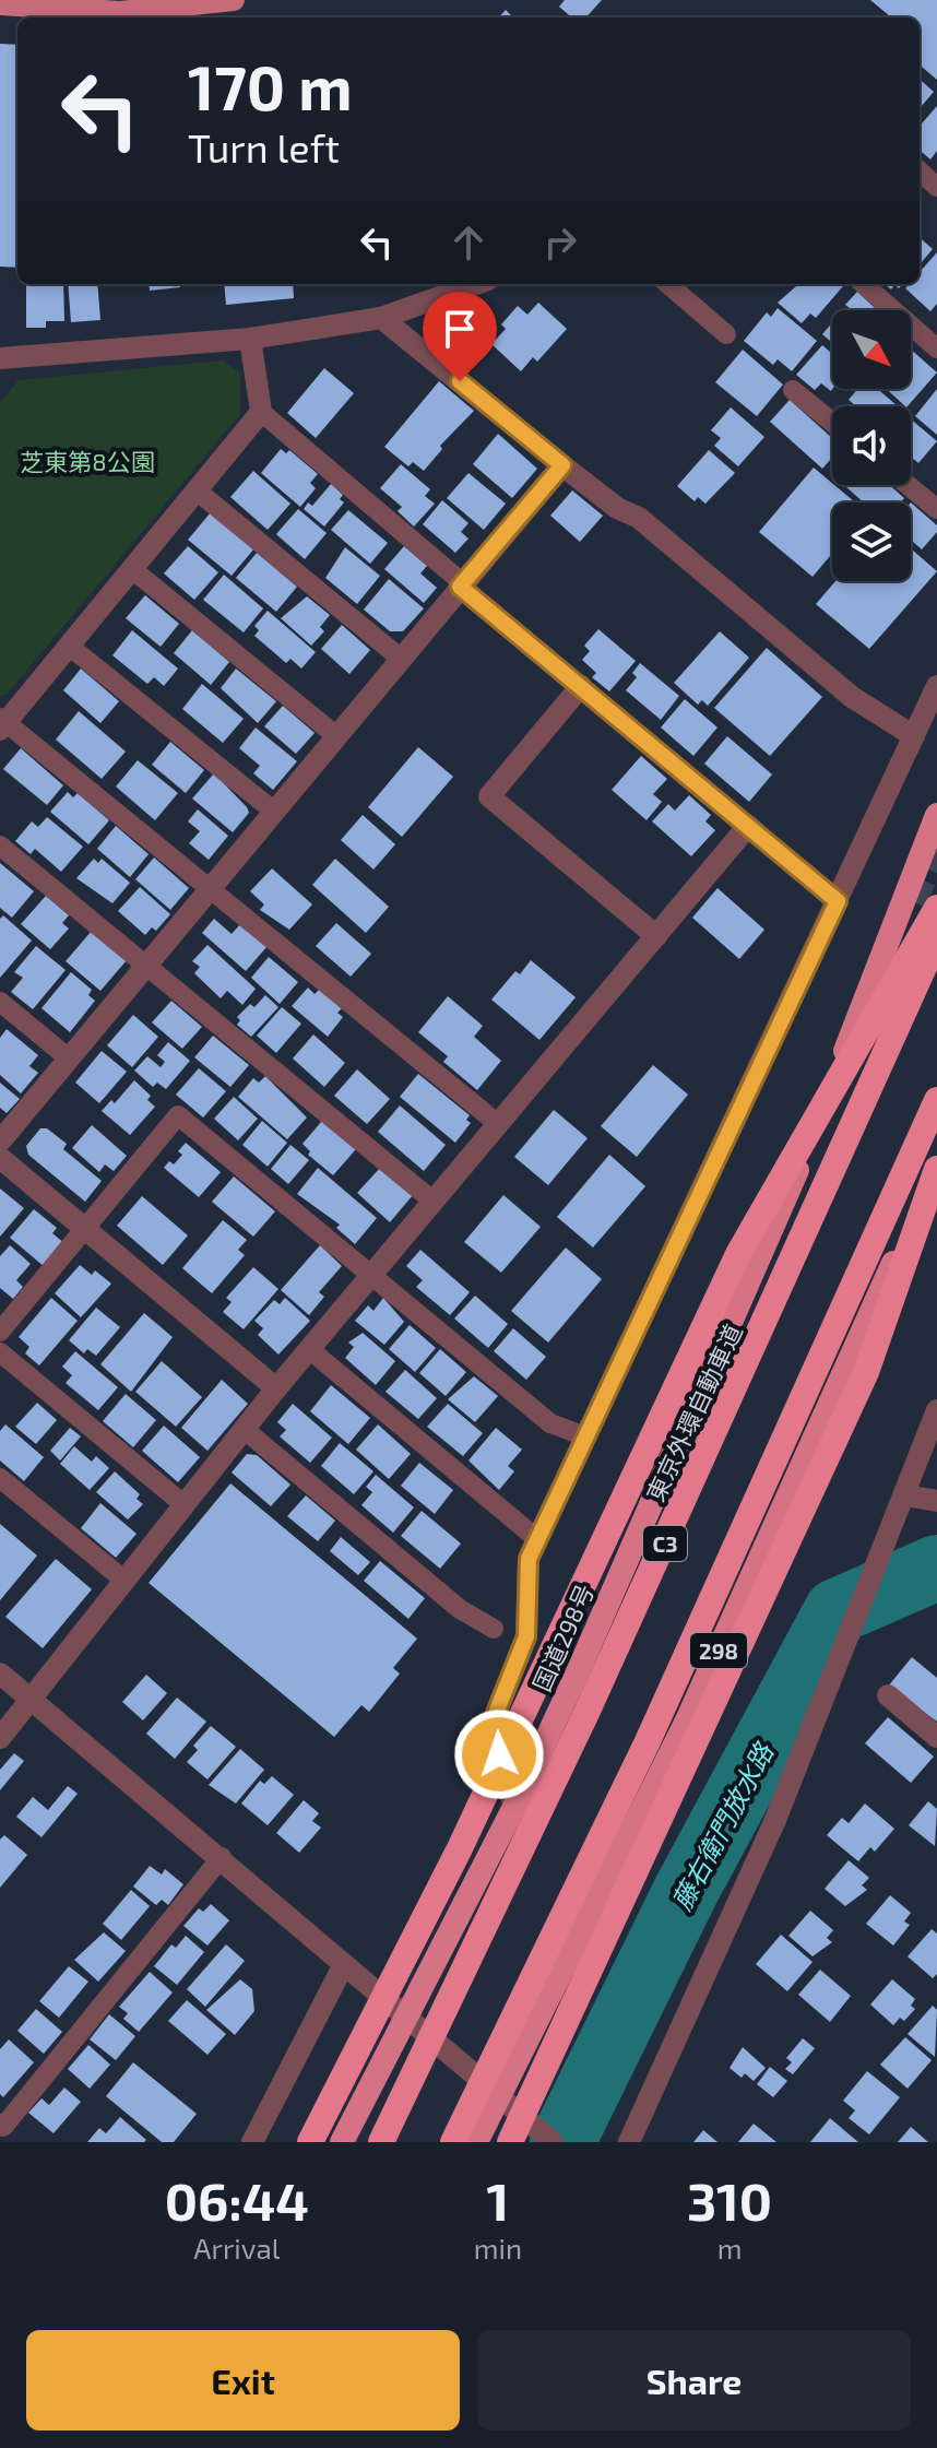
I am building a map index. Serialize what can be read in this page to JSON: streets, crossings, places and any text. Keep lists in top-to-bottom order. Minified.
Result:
{"streets":{"highway":["東京外環自動車道","C3","国道298号","298"]},"water":["藤右衛門放水路"],"parks":["芝東第8公園"],"north":"bottom right","page":{"turn":["170 m","Turn left"],"eta":["06:44","Arrival","1","min","310","m"],"buttons":["Exit","Share"]}}
